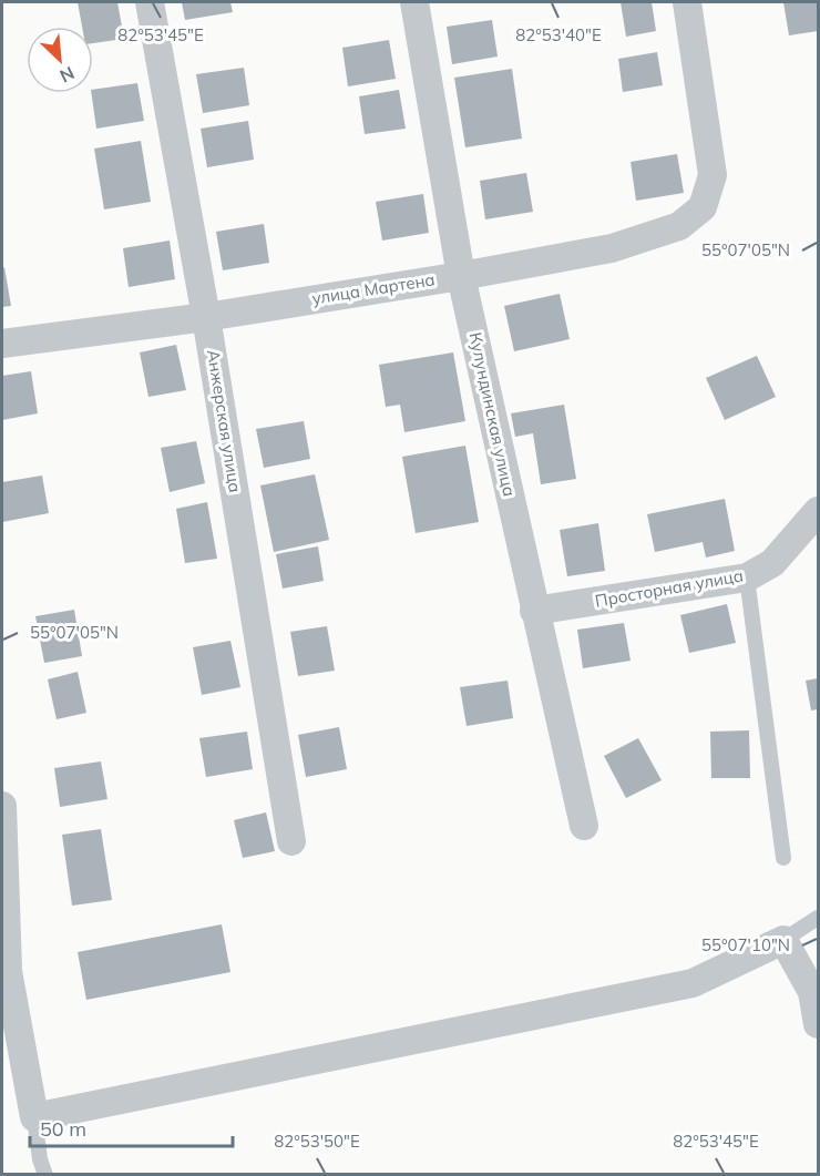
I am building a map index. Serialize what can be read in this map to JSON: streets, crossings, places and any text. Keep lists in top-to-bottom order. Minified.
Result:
{"streets":{"street":["улица Мартена","Кулундинская улица","Анжерская улица","Просторная улица"]},"crossings":[["улица Мартена","Кулундинская улица"],["улица Мартена","Анжерская улица"],["Кулундинская улица","Просторная улица"]],"scale_bar":"50 m","north":"bottom right","coordinates":["82°53'45\"E","82°53'40\"E","55°07'05\"N","55°07'10\"N","82°53'50\"E"]}
